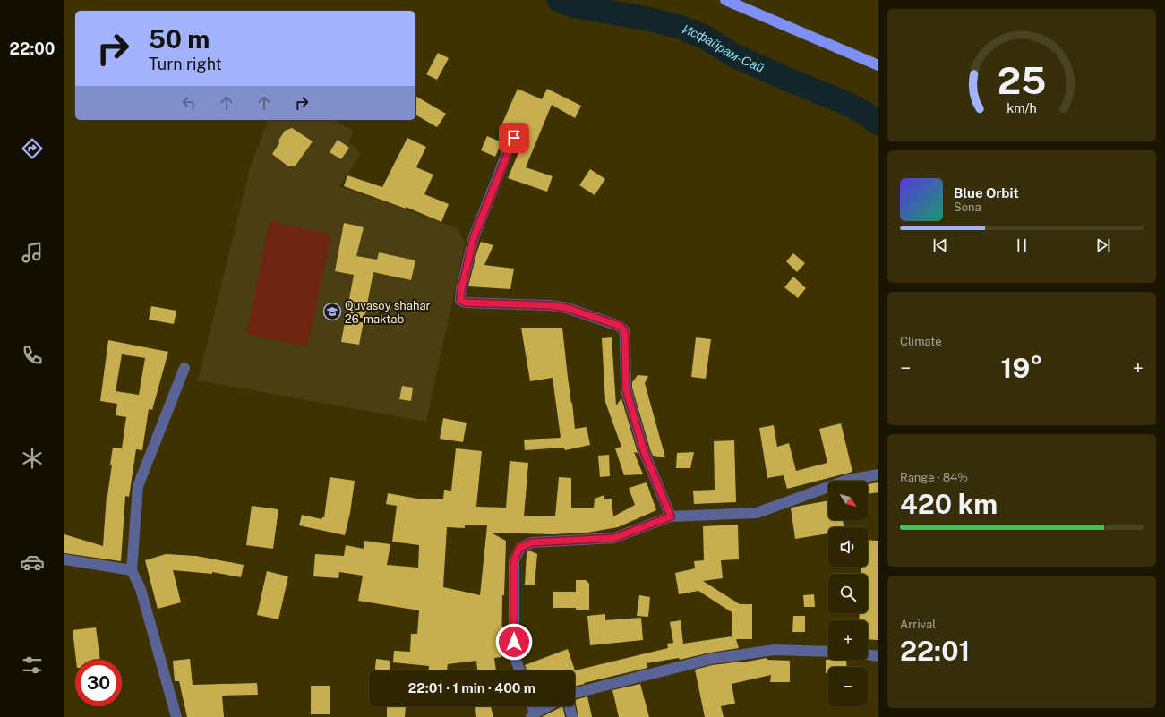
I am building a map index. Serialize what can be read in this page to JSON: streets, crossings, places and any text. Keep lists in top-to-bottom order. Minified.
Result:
{"water":["Исфайрам-Сай"],"places":{"school or university":["Quvasoy shahar 26-maktab"]},"north":"bottom right","page":{"tabs":"22:00","turn":["50 m","Turn right"],"song":["Blue Orbit","Sona"],"tile":["Climate",["Range · 84%","420 km"],["Arrival","22:01"]],"heat":["−","19°","+"],"map_buttons":["+","−"],"limit":"30","trip":"22:01 · 1 min · 400 m","gauge":["25","km/h"]}}
